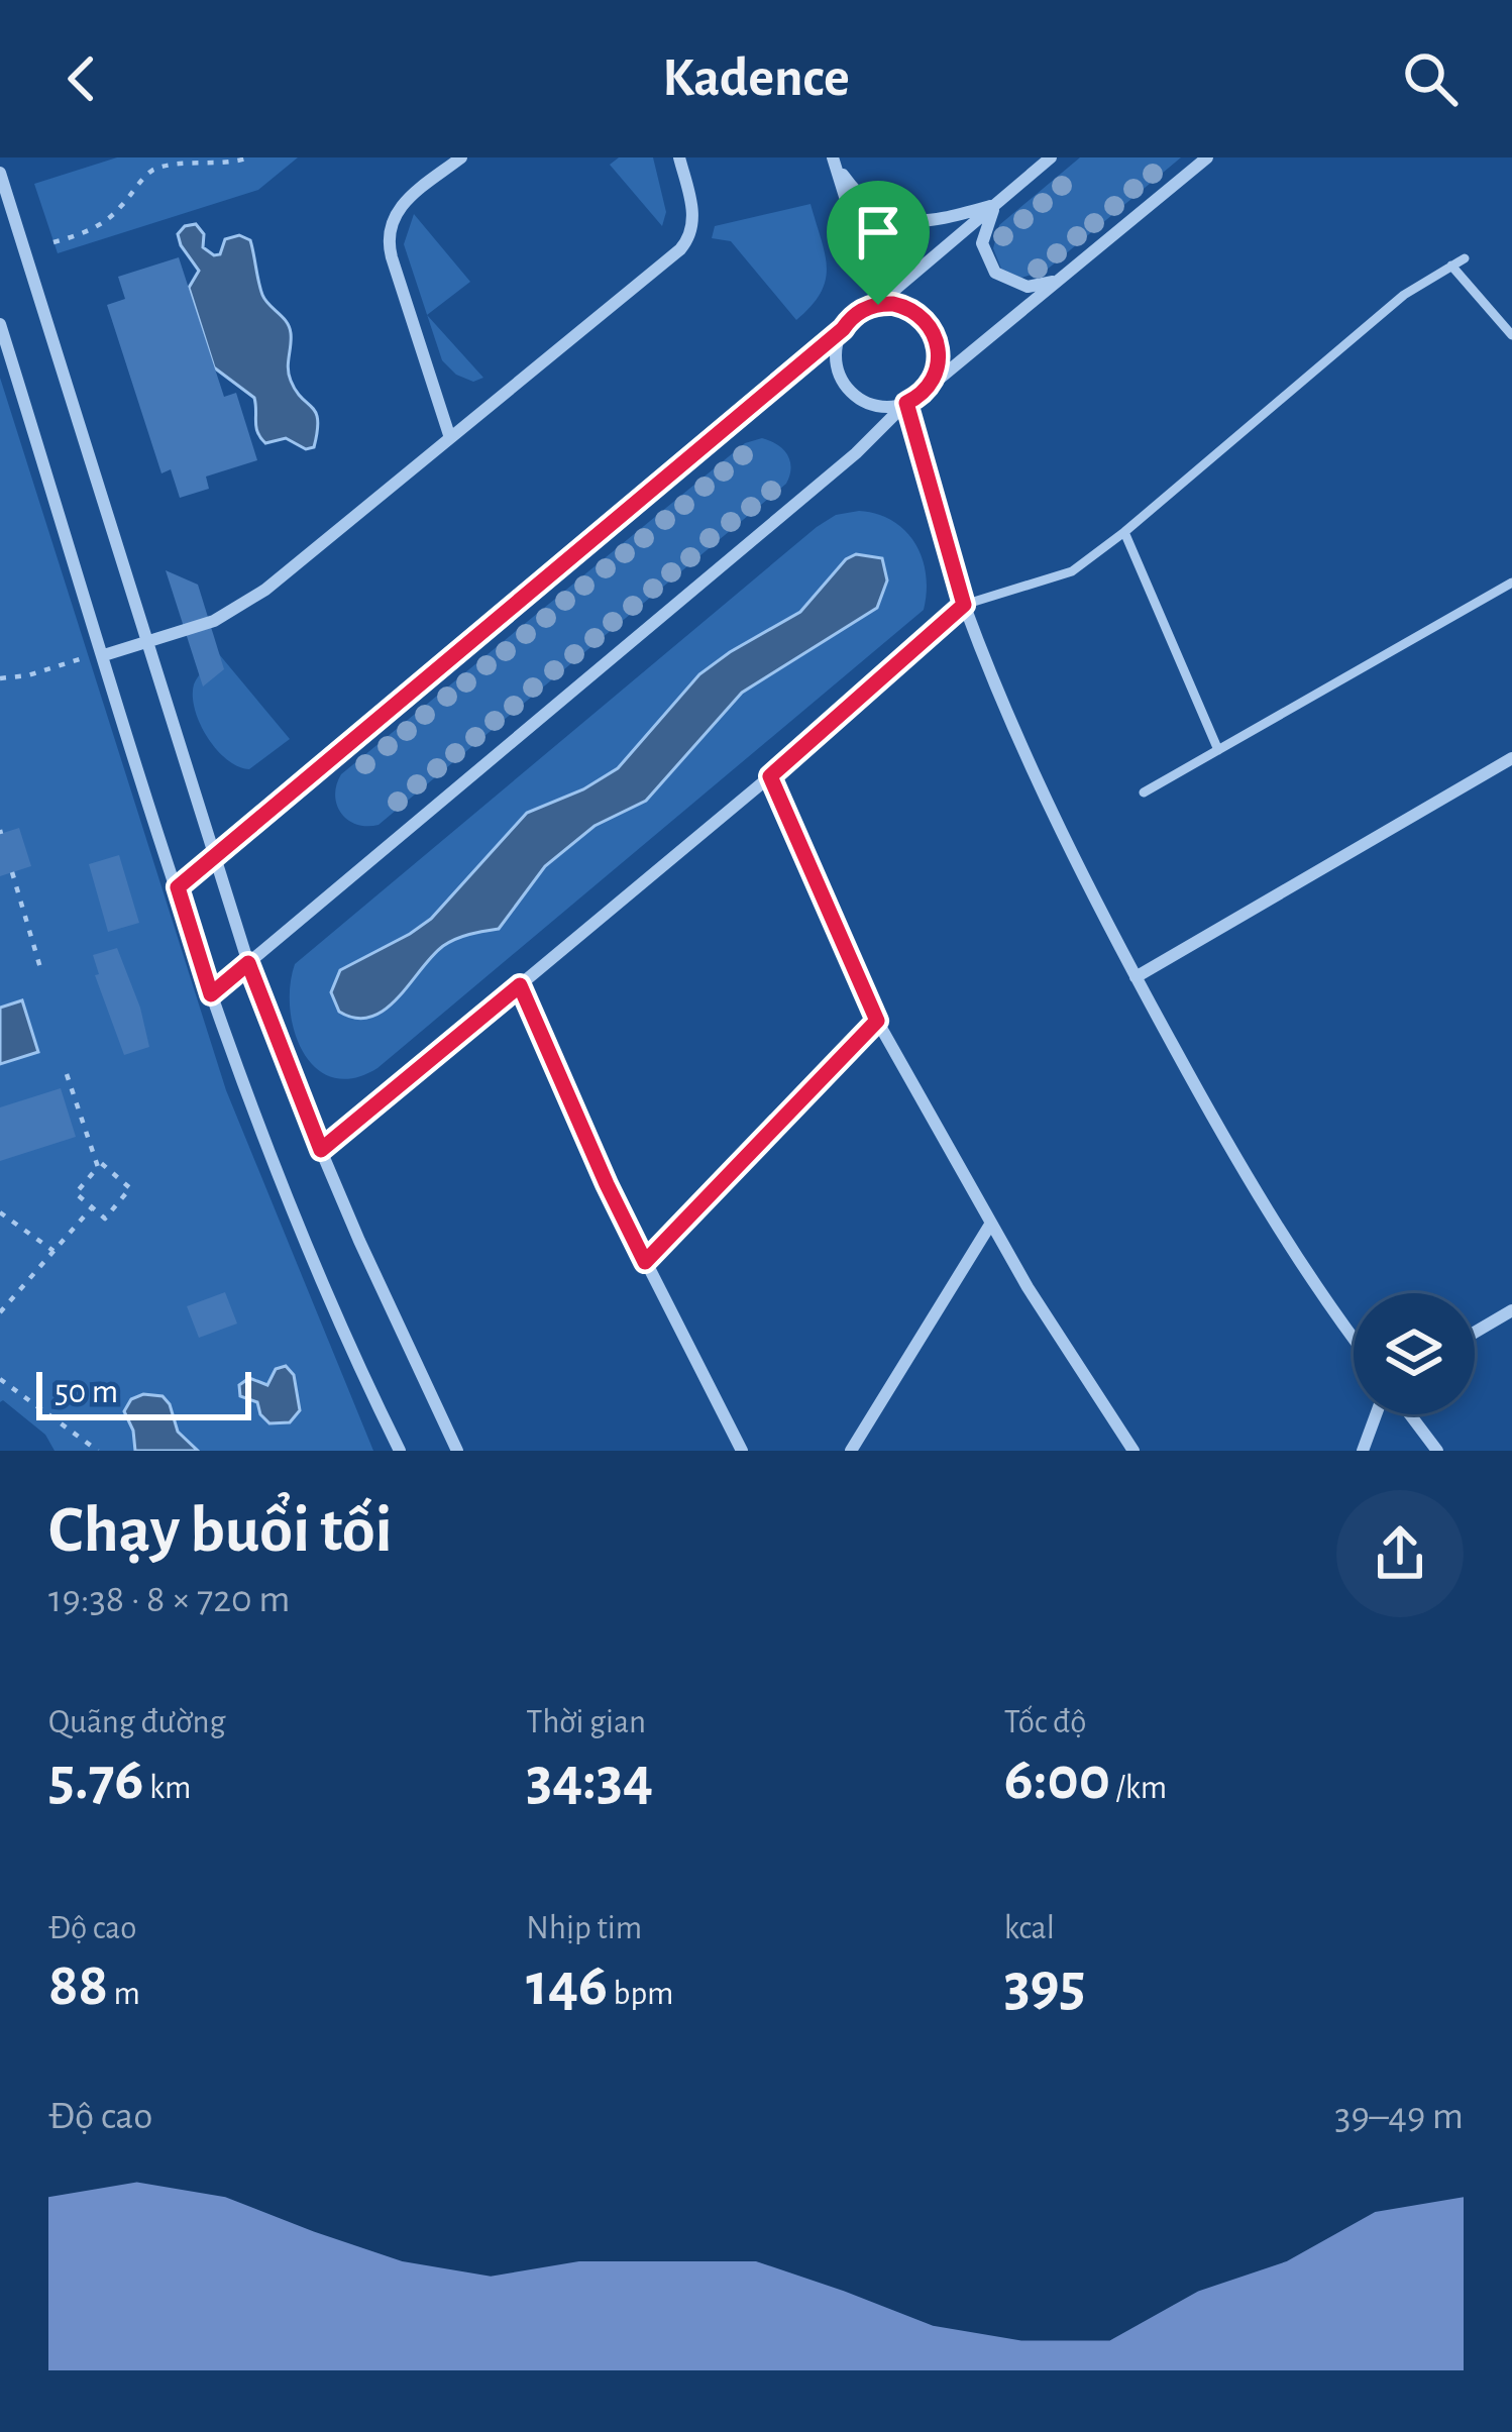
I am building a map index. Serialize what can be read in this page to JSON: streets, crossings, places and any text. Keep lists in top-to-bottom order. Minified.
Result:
{"scale_bar":"50 m","page":{"header":"Kadence","scale":"50 m","heading":["Chạy buổi tối","19:38 · 8 × 720 m"],"stats":[["Quãng đường","5.76 km"],["Thời gian","34:34"],["Tốc độ","6:00 /km"],["Độ cao","88 m"],["Nhịp tim","146 bpm"],["kcal","395"]],"chart":["Độ cao","39–49 m"]}}
